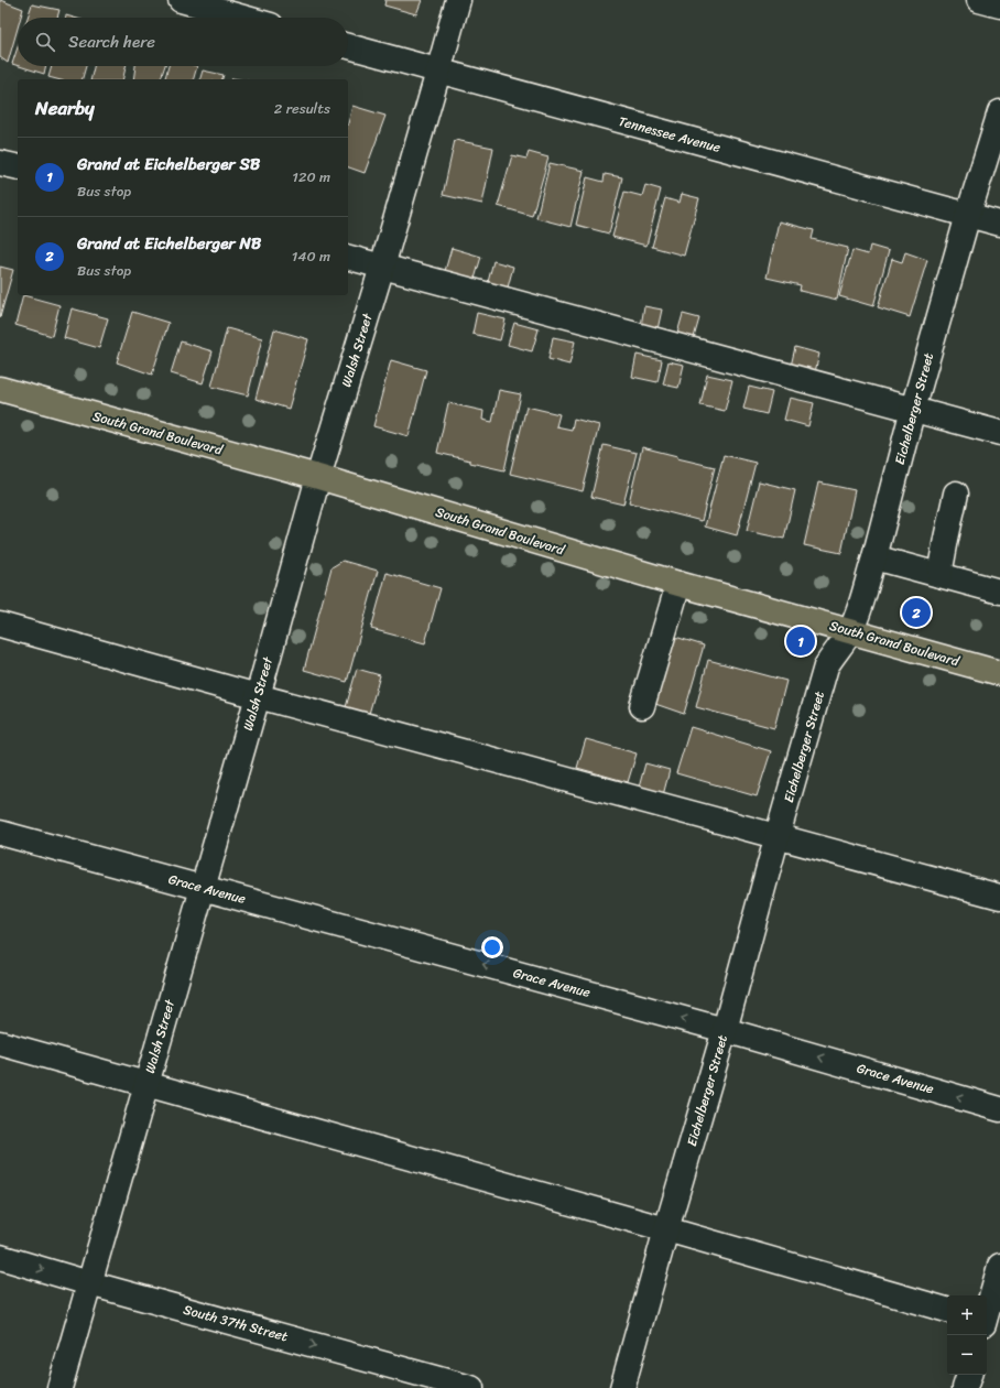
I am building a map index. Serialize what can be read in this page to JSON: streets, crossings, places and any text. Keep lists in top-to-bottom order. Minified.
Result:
{"streets":{"main road":["South Grand Boulevard"],"street":["Tennessee Avenue","Walsh Street","Eichelberger Street","Grace Avenue","South 37th Street"]},"crossings":[["Tennessee Avenue","Walsh Street"],["Tennessee Avenue","Eichelberger Street"],["Walsh Street","South Grand Boulevard"],["Walsh Street","Grace Avenue"],["Walsh Street","South 37th Street"],["Eichelberger Street","South Grand Boulevard"],["Eichelberger Street","Grace Avenue"]],"page":{"search":"Search here","heading":["Nearby","2 results"],"list":[{"mark":"1","name":"Grand at Eichelberger SB","note":"Bus stop","value":"120 m"},{"mark":"2","name":"Grand at Eichelberger NB","note":"Bus stop","value":"140 m"}],"pins":["2","1"],"map_buttons":["+","−"]}}
